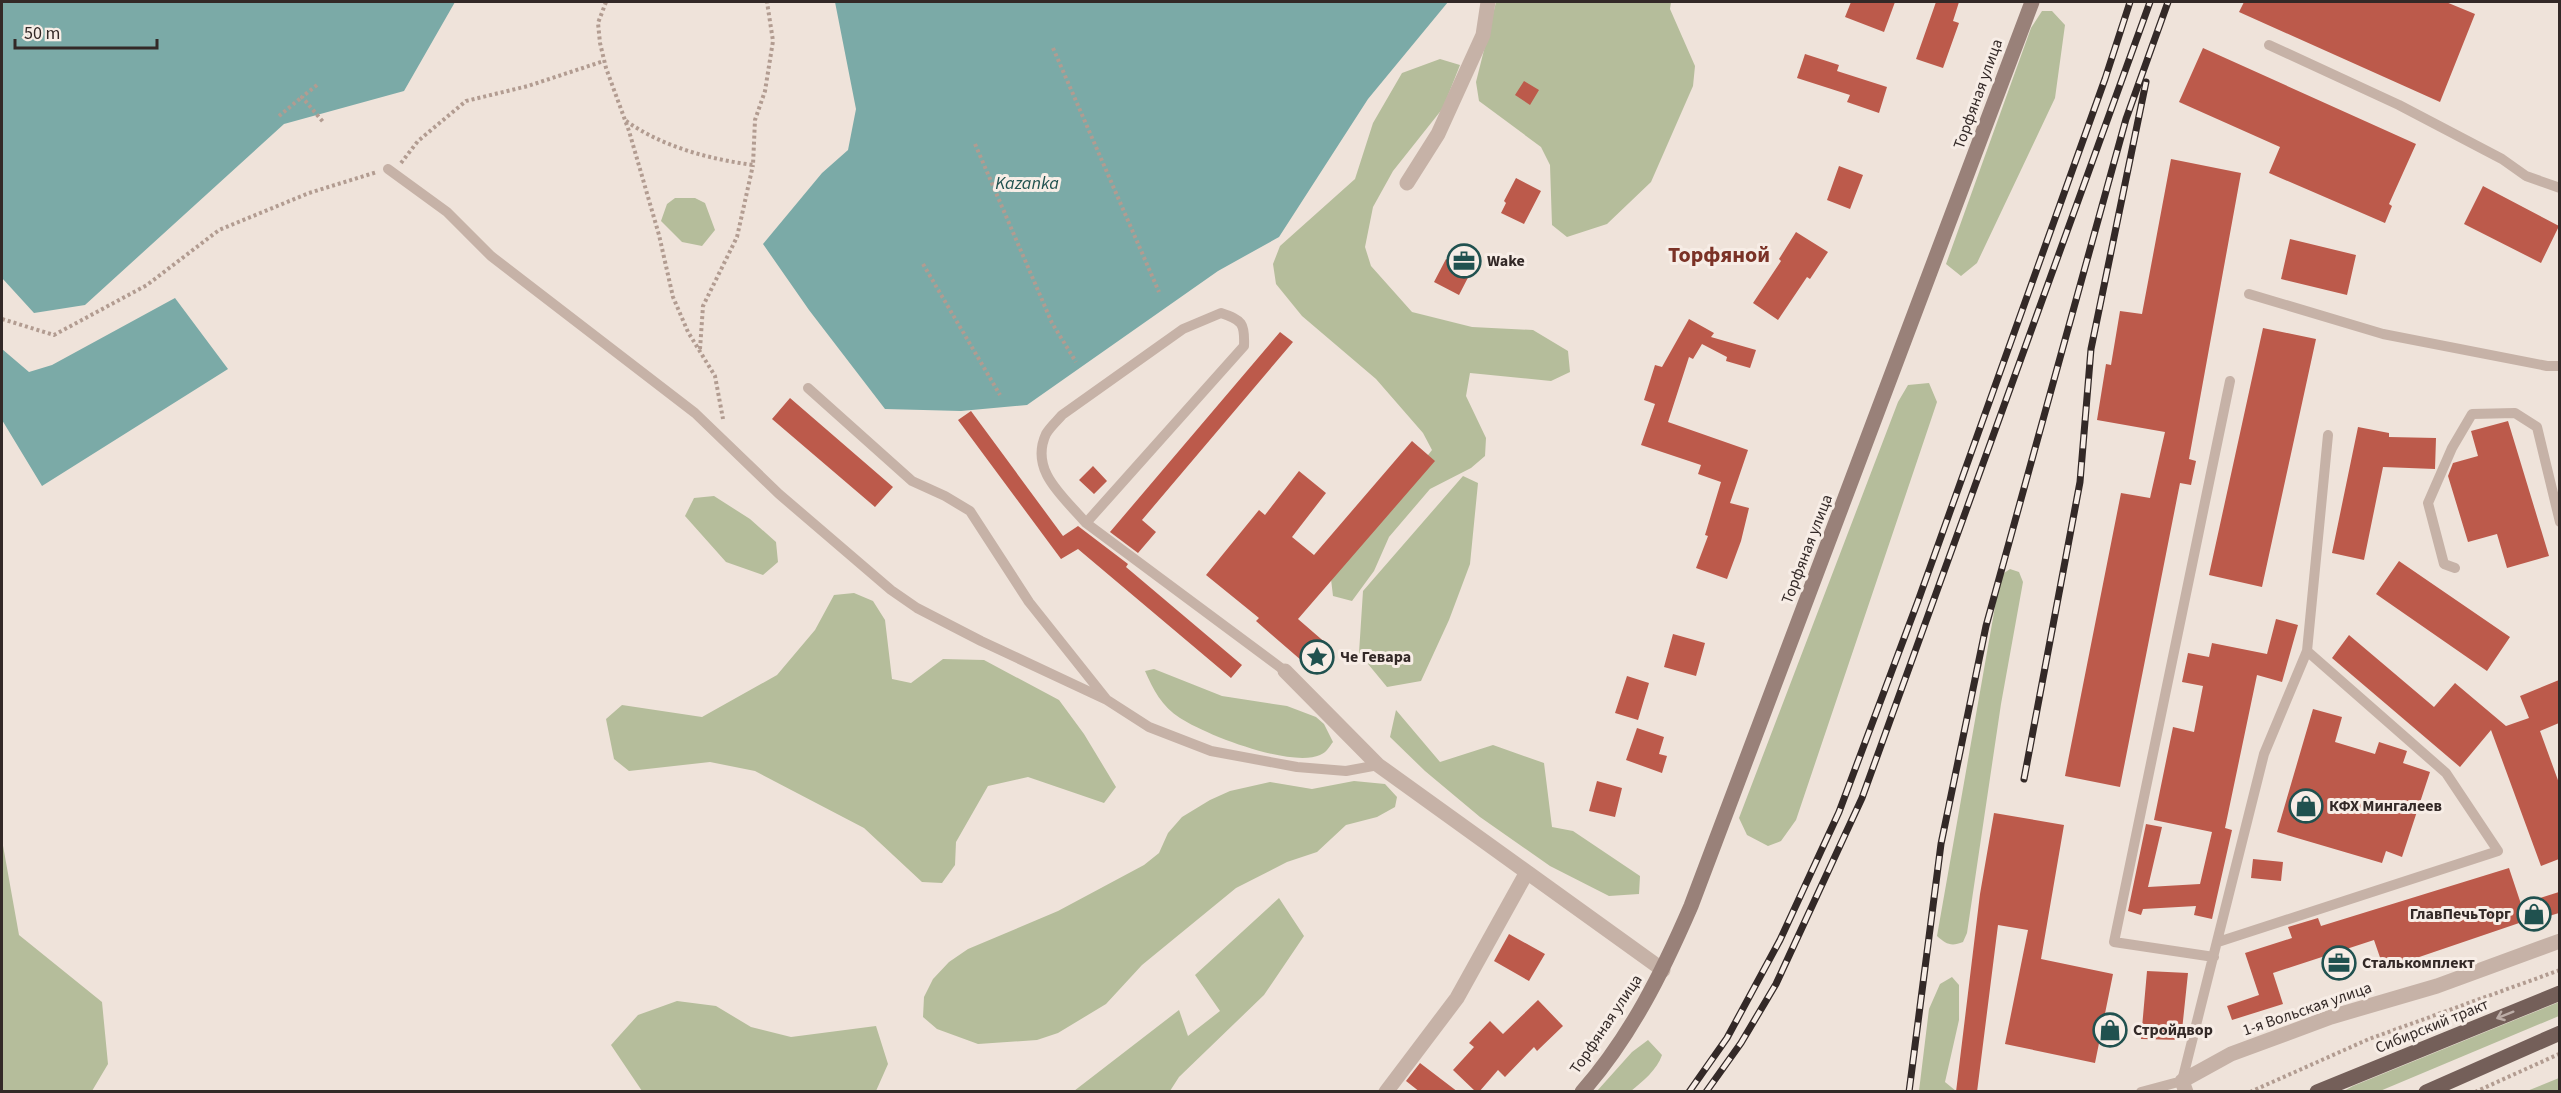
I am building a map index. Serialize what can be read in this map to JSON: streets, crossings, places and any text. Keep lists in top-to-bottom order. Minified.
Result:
{"streets":{"main road":["Сибирский тракт"],"street":["Торфяная улица","1-я Вольская улица"]},"districts":["Торфяной"],"water":["Kazanka"],"places":{"office":["Wake","Сталькомплект"],"place":["Че Гевара"],"shop":["КФХ Мингалеев","ГлавПечьТорг","Стройдвор"]},"scale_bar":"50 m"}
